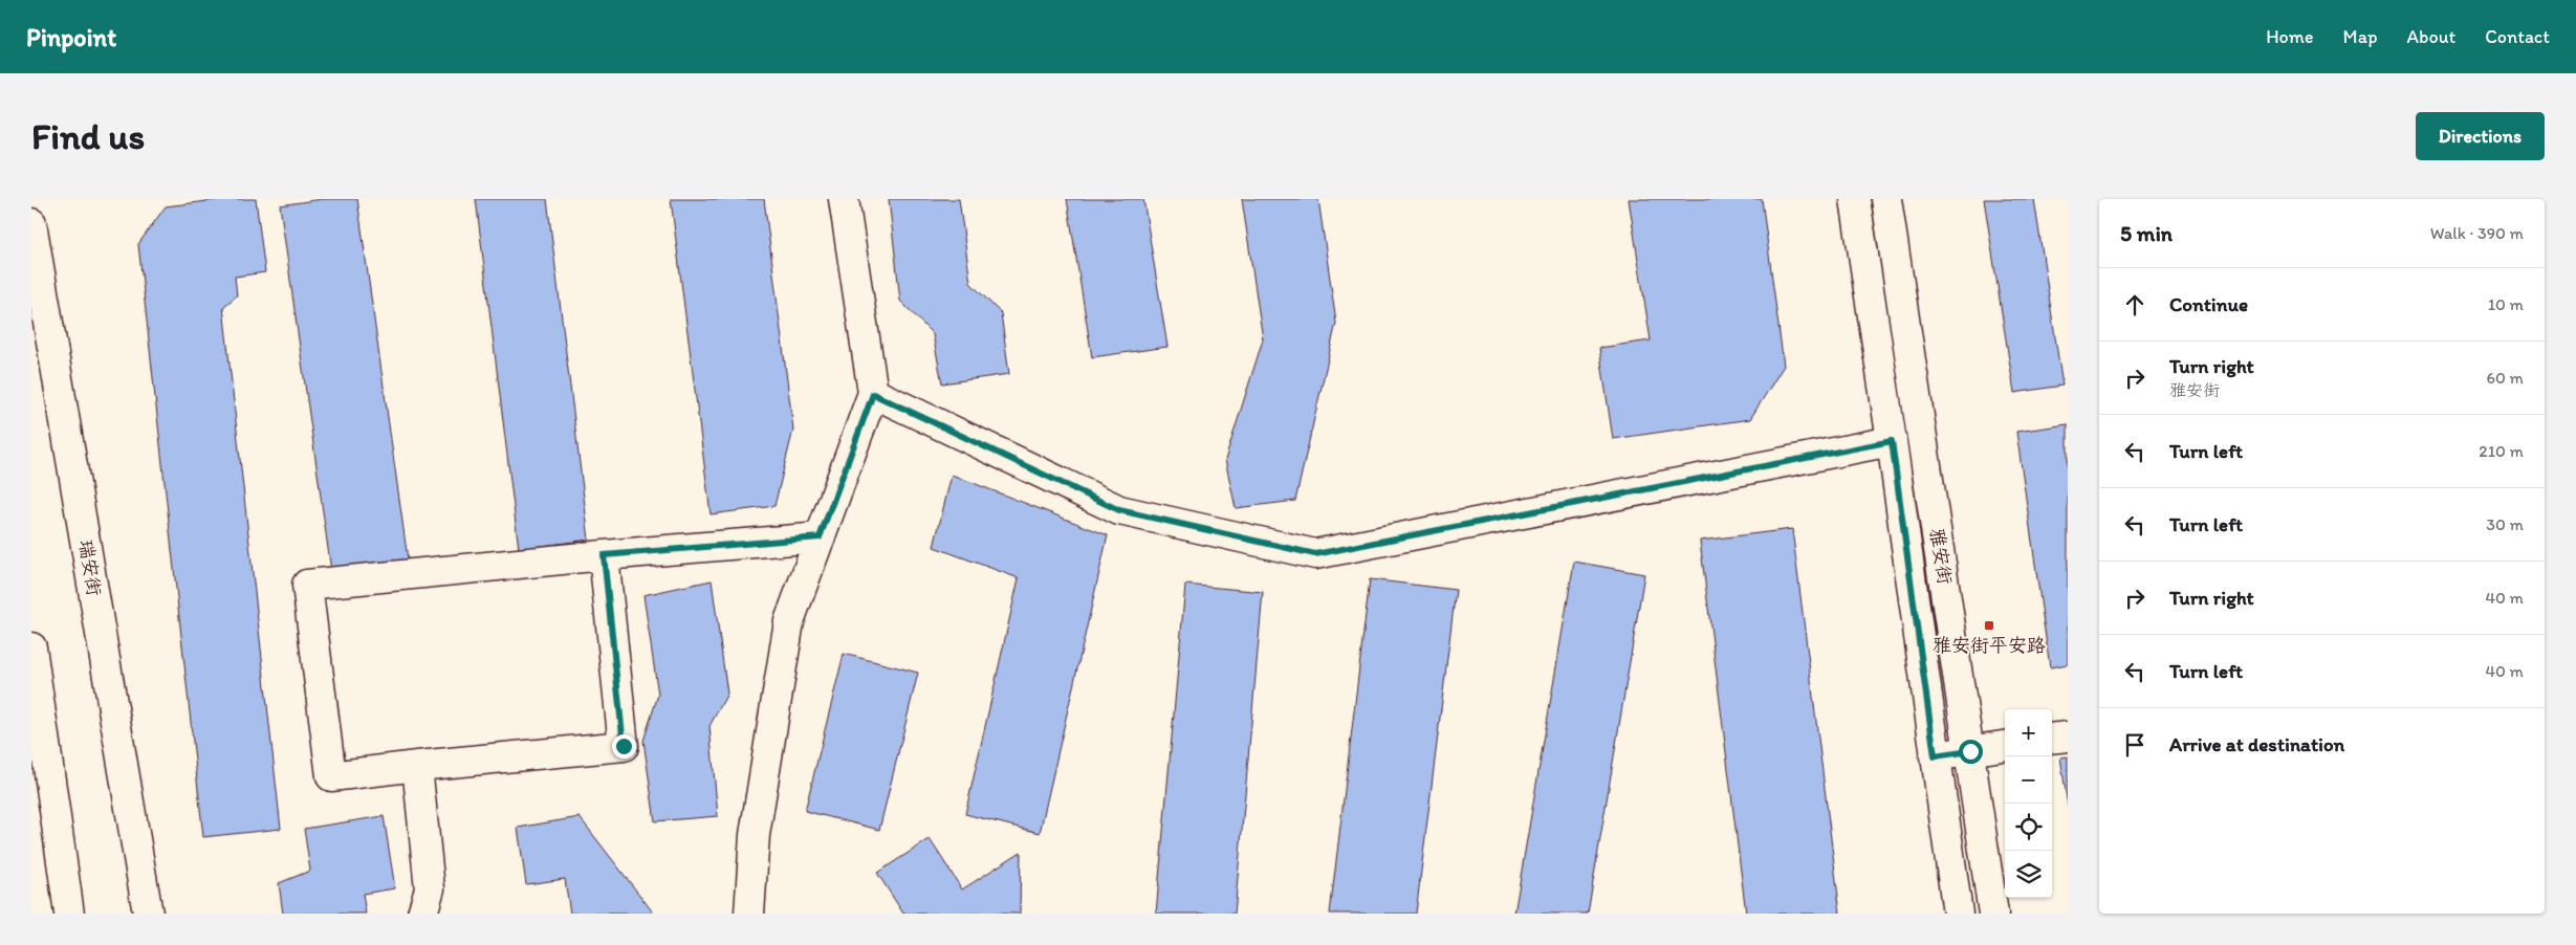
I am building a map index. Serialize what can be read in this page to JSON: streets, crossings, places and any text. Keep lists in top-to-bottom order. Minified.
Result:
{"streets":{"street":["雅安街","瑞安街"]},"places":{"transit":["雅安街平安路"]},"page":{"header":"Pinpoint","nav":["Home","Map","About","Contact"],"buttons":"Directions","title":"Find us","heading":["5 min","Walk · 390 m"],"list":[["Continue","10 m"],["Turn right","雅安街","60 m"],["Turn left","210 m"],["Turn left","30 m"],["Turn right","40 m"],["Turn left","40 m"],"Arrive at destination"],"map_buttons":["+","−"]}}
